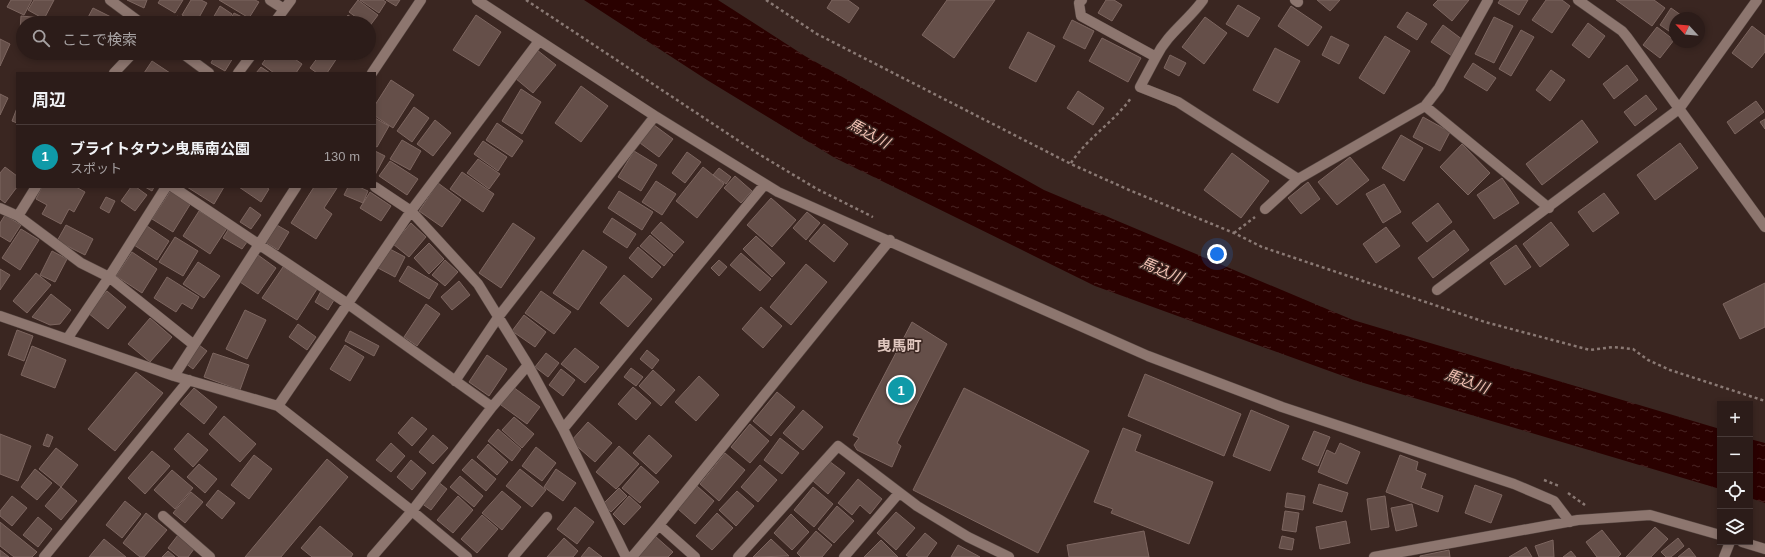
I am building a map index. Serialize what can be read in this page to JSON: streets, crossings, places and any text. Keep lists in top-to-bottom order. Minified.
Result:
{"districts":["曳馬町"],"water":["馬込川"],"north":"top left","page":{"search":"ここで検索","heading":"周辺","list":[{"mark":"1","name":"ブライトタウン曳馬南公園","note":"スポット","value":"130 m"}],"pins":"1","map_buttons":["+","−"]}}
